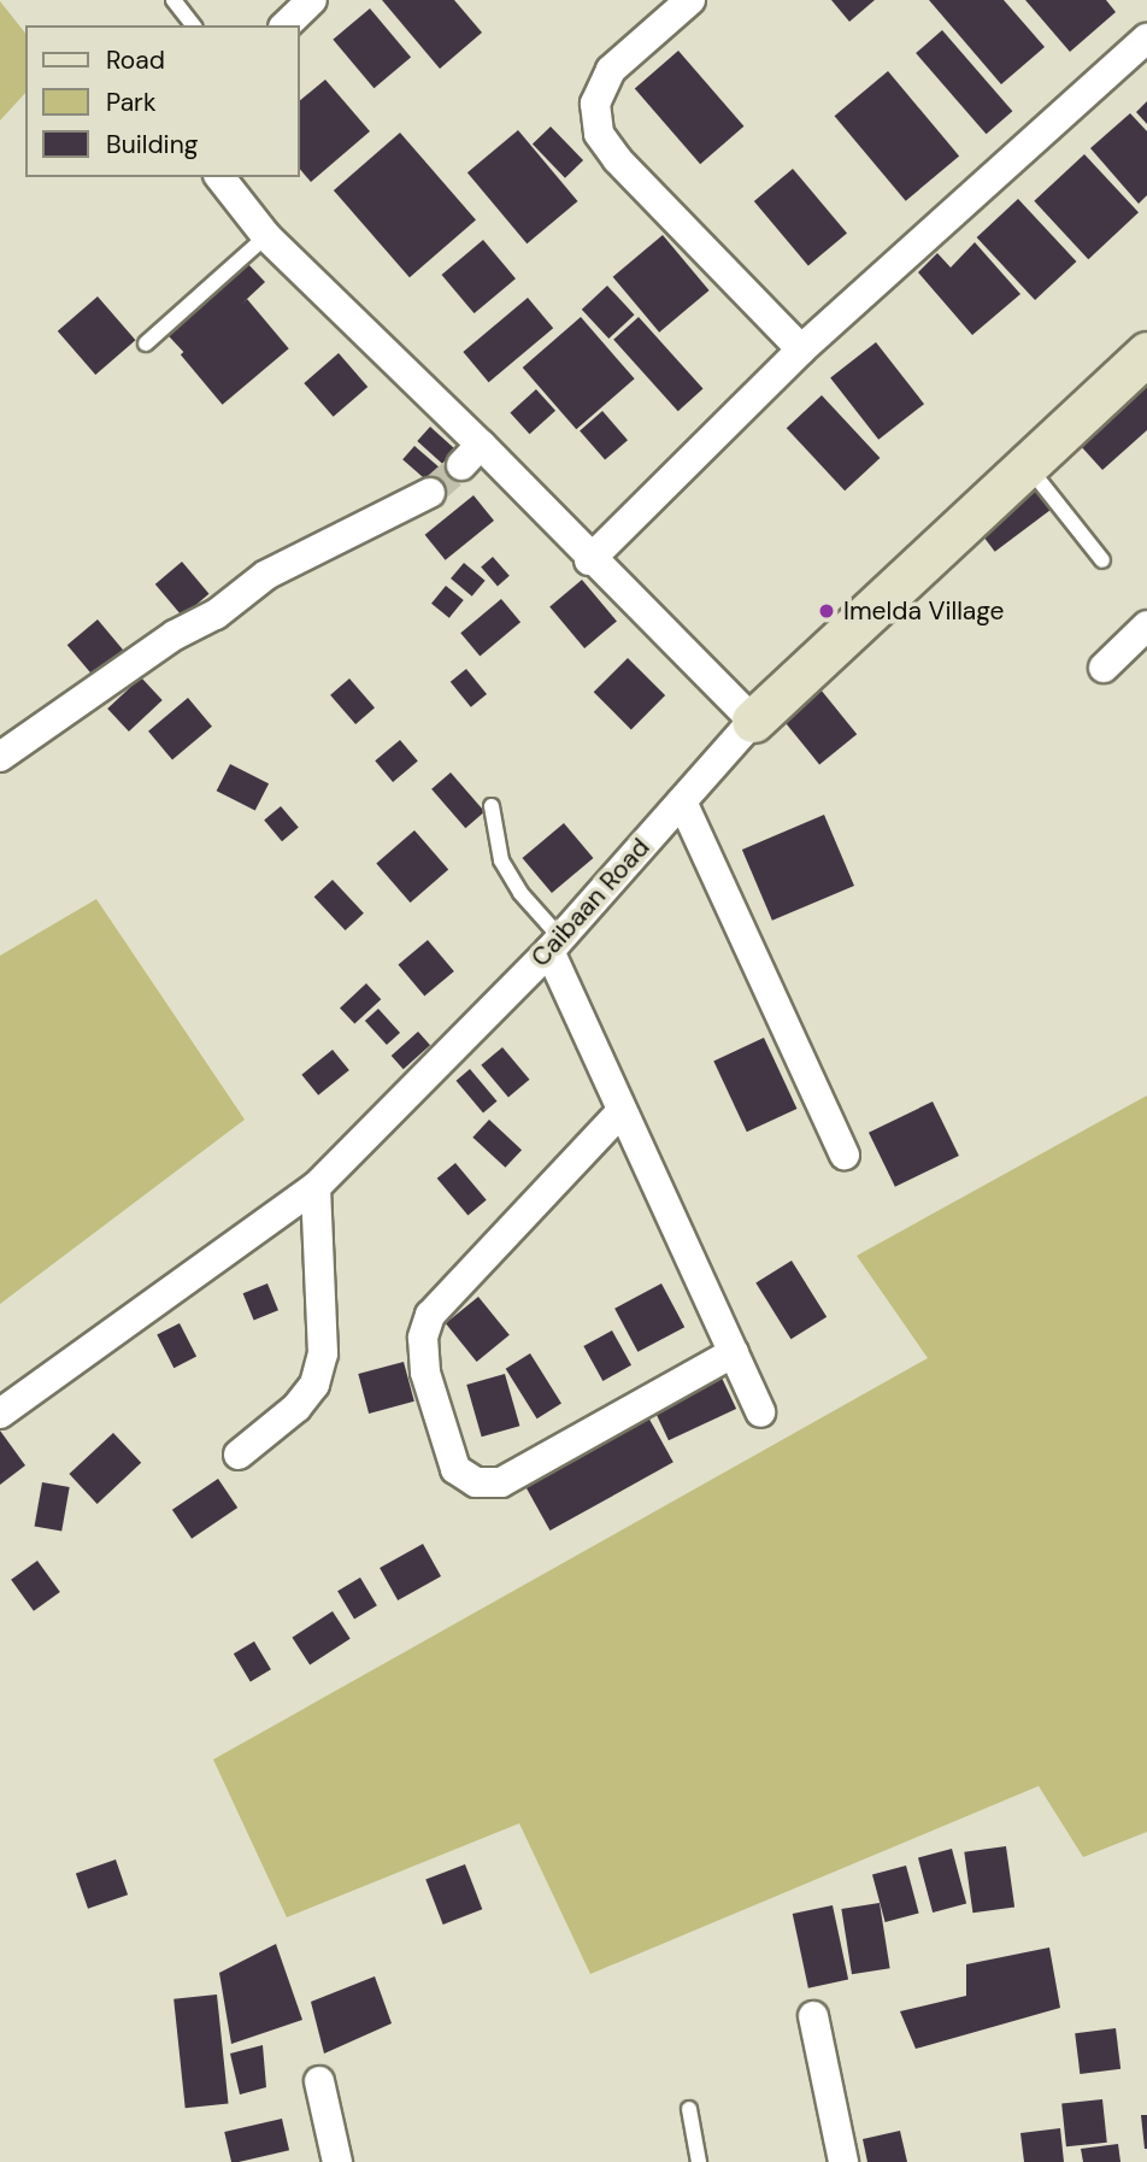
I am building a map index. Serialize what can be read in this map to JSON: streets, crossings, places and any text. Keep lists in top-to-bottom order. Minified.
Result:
{"streets":{"street":["Caibaan Road"]},"places":["Imelda Village"],"legend":["Road","Park","Building"]}
